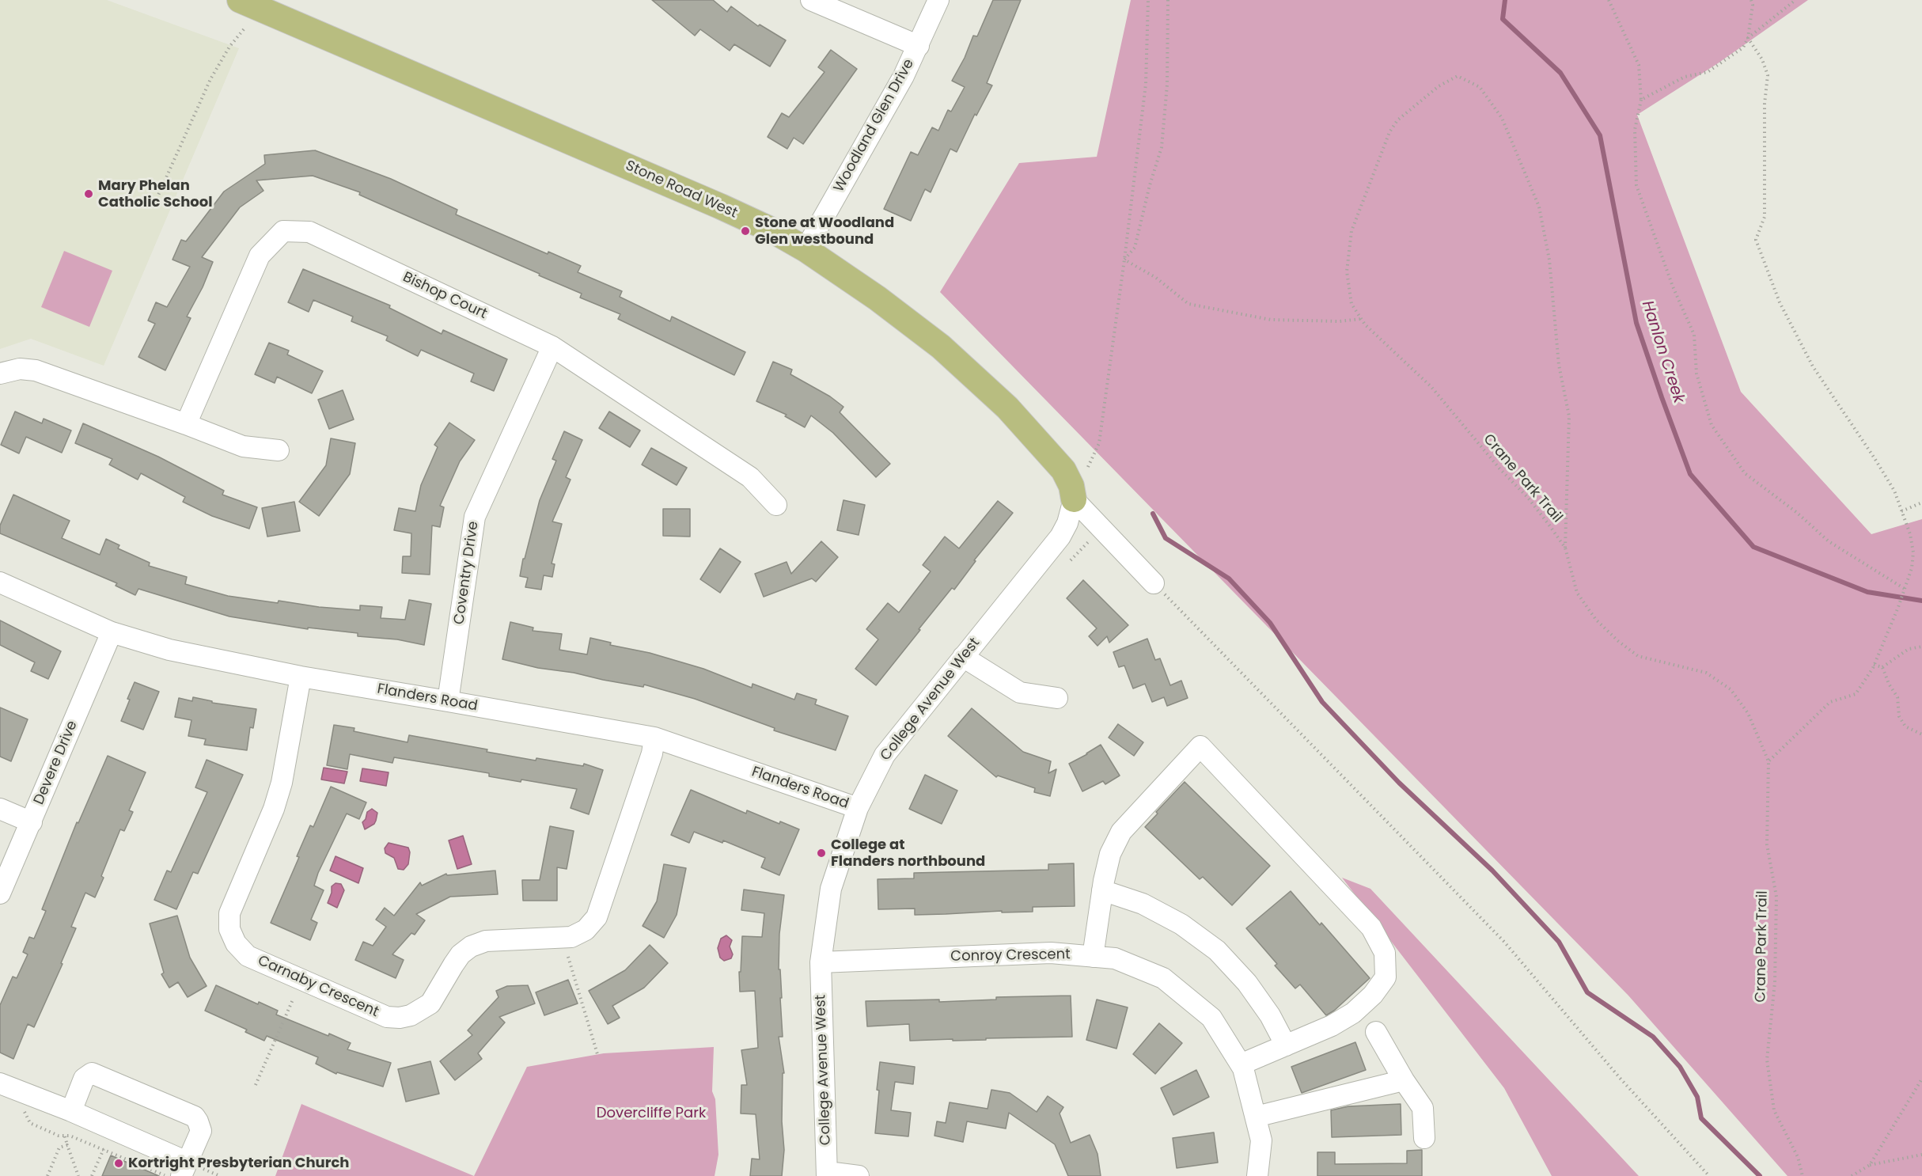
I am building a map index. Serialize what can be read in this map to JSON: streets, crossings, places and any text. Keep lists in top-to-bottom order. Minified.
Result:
{"streets":{"main road":["Stone Road West"],"street":["Woodland Glen Drive","Bishop Court","Coventry Drive","Flanders Road","College Avenue West","Devere Drive","Conroy Crescent","Carnaby Crescent"],"path":["Crane Park Trail"]},"crossings":[["Woodland Glen Drive","Stone Road West"],["Stone Road West","College Avenue West"],["Bishop Court","Coventry Drive"],["Coventry Drive","Flanders Road"],["Flanders Road","College Avenue West"],["Flanders Road","Devere Drive"],["Flanders Road","Carnaby Crescent"],["College Avenue West","Conroy Crescent"]],"water":["Hanlon Creek"],"parks":["Dovercliffe Park"],"places":["Mary Phelan Catholic School","Stone at Woodland Glen westbound","College at Flanders northbound","Kortright Presbyterian Church"]}
